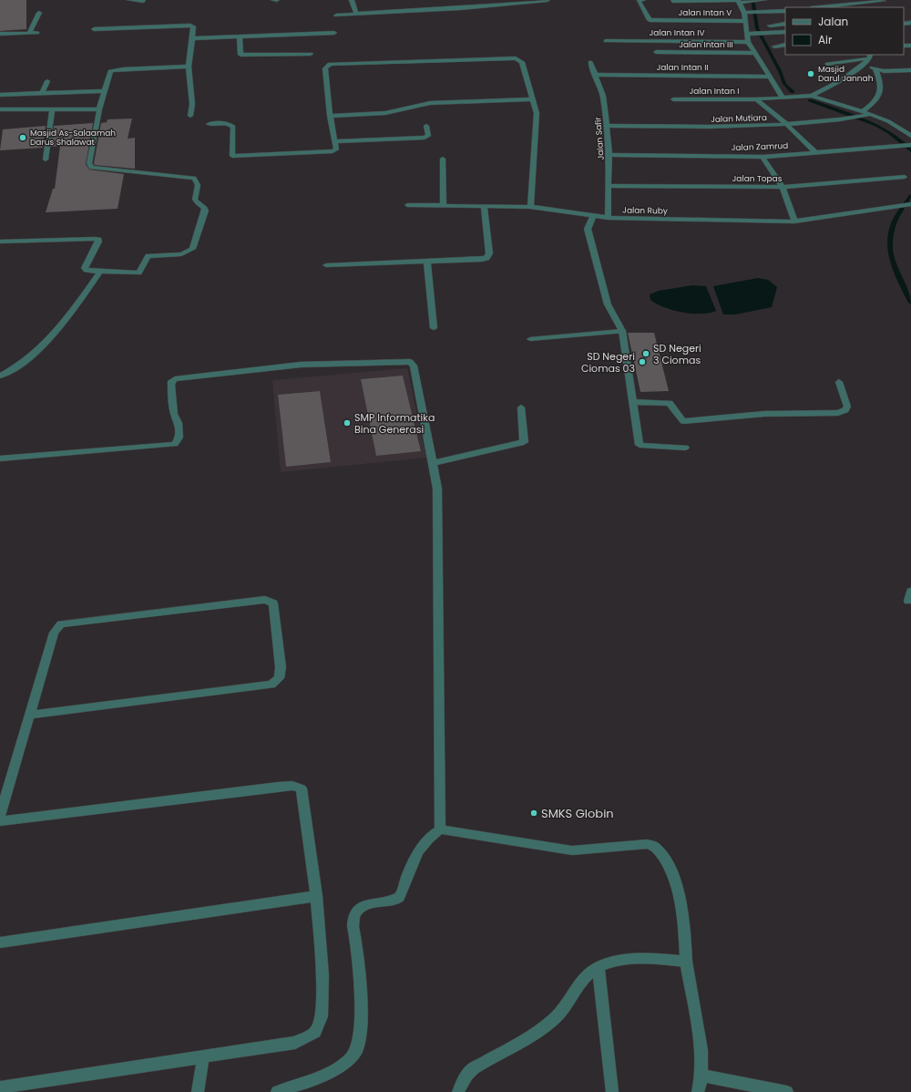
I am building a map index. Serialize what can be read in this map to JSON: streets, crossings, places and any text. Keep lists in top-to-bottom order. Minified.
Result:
{"streets":{"street":["Jalan Intan V","Jalan Intan IV","Jalan Intan III","Jalan Intan II","Jalan Intan I","Jalan Mutiara","Jalan Safir","Jalan Zamrud","Jalan Topas","Jalan Ruby"]},"crossings":[["Jalan Intan II","Jalan Safir"],["Jalan Mutiara","Jalan Safir"],["Jalan Safir","Jalan Zamrud"],["Jalan Safir","Jalan Topas"],["Jalan Safir","Jalan Ruby"]],"places":["Masjid Darul Jannah","Masjid As-Salaamah Darus Shalawat","SD Negeri 3 Ciomas","SD Negeri Ciomas 03","SMP Informatika Bina Generasi","SMKS Globin"],"legend":["Jalan","Air"]}
